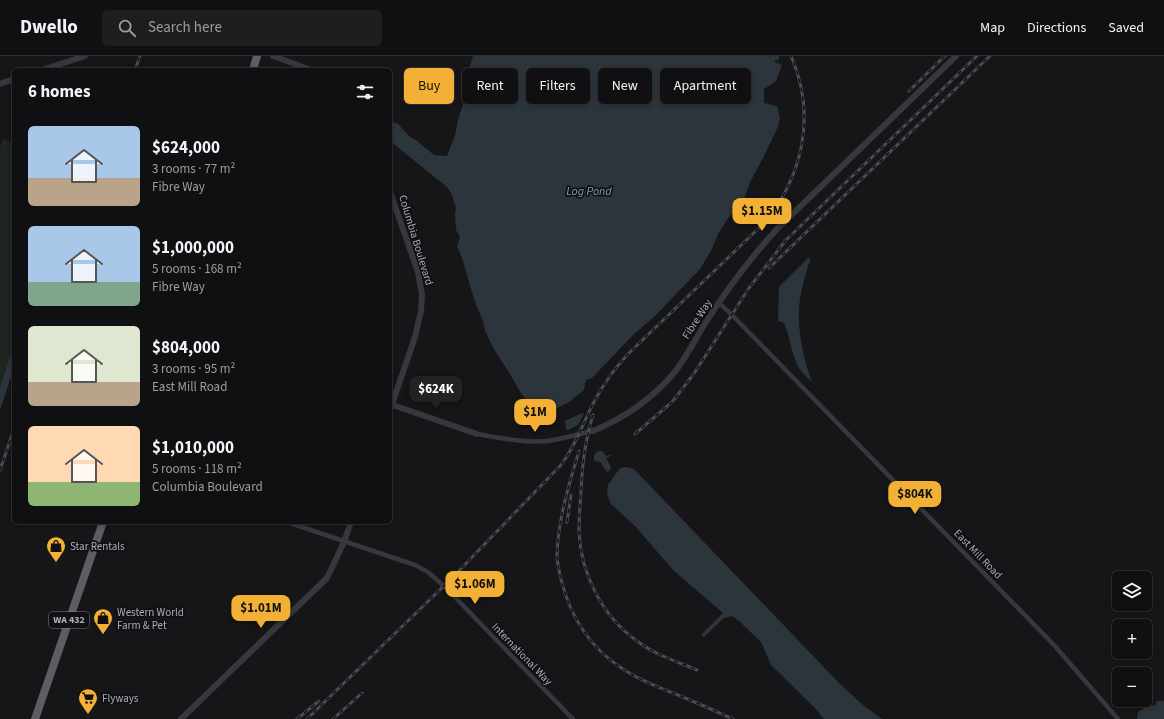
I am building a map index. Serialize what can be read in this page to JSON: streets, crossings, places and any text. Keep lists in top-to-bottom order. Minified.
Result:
{"streets":{"highway":["WA 432"],"street":["Columbia Boulevard","Fibre Way","East Mill Road","International Way"]},"crossings":[["Fibre Way","East Mill Road"]],"water":["Log Pond"],"places":{"shop":["Star Rentals","Western World Farm & Pet"],"supermarket":["Flyways"]},"page":{"header":"Dwello","search":"Search here","nav":["Map","Directions","Saved"],"chip":["Buy","Rent","Filters","New","Apartment"],"heading":"6 homes","list":[{"name":"$624,000","note":"3 rooms · 77 m² · Fibre Way"},{"name":"$1,000,000","note":"5 rooms · 168 m² · Fibre Way"},{"name":"$804,000","note":"3 rooms · 95 m² · East Mill Road"},{"name":"$1,010,000","note":"5 rooms · 118 m² · Columbia Boulevard"}],"price":["$1.15M","$624K","$1M","$804K","$1.06M","$1.01M"],"map_buttons":["+","−"]}}
